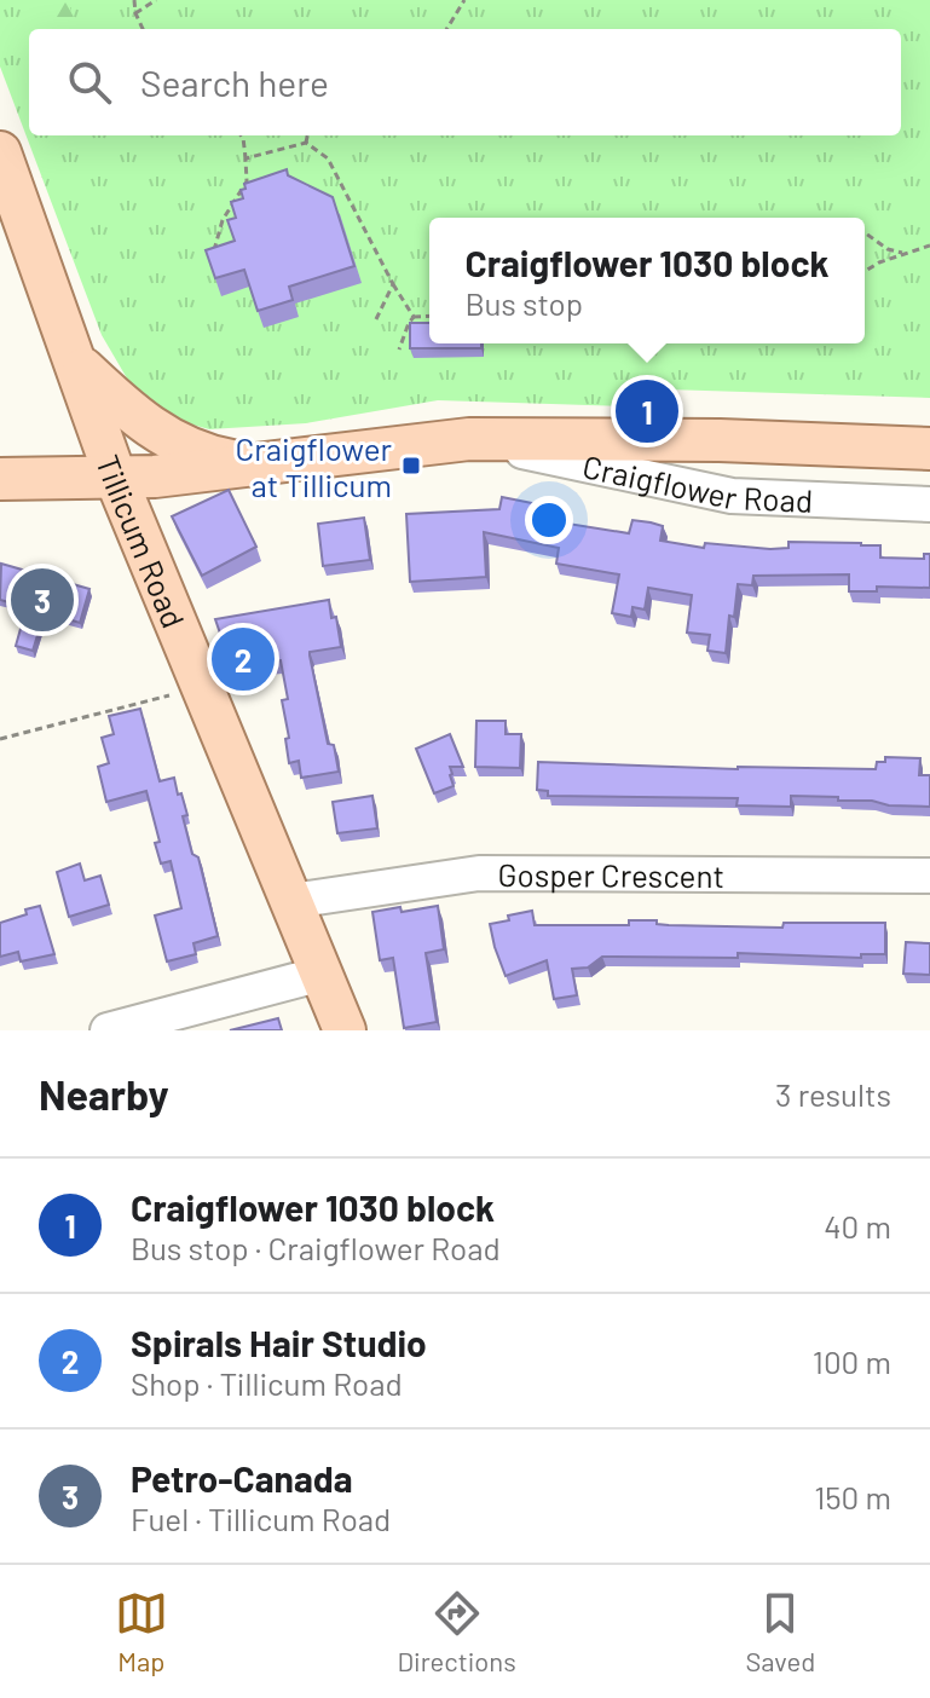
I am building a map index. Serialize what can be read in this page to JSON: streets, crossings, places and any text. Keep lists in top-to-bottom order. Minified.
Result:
{"streets":{"main road":["Craigflower Road","Tillicum Road"],"street":["Gosper Crescent"]},"crossings":[["Craigflower Road","Tillicum Road"],["Tillicum Road","Gosper Crescent"]],"places":{"transit":["Craigflower at Tillicum"]},"page":{"search":"Search here","popup":["Craigflower 1030 block","Bus stop"],"pins":["1","3","2"],"heading":["Nearby","3 results"],"list":[{"mark":"1","name":"Craigflower 1030 block","note":"Bus stop · Craigflower Road","value":"40 m"},{"mark":"2","name":"Spirals Hair Studio","note":"Shop · Tillicum Road","value":"100 m"},{"mark":"3","name":"Petro-Canada","note":"Fuel · Tillicum Road","value":"150 m"}],"nav":["Map","Directions","Saved"]}}
